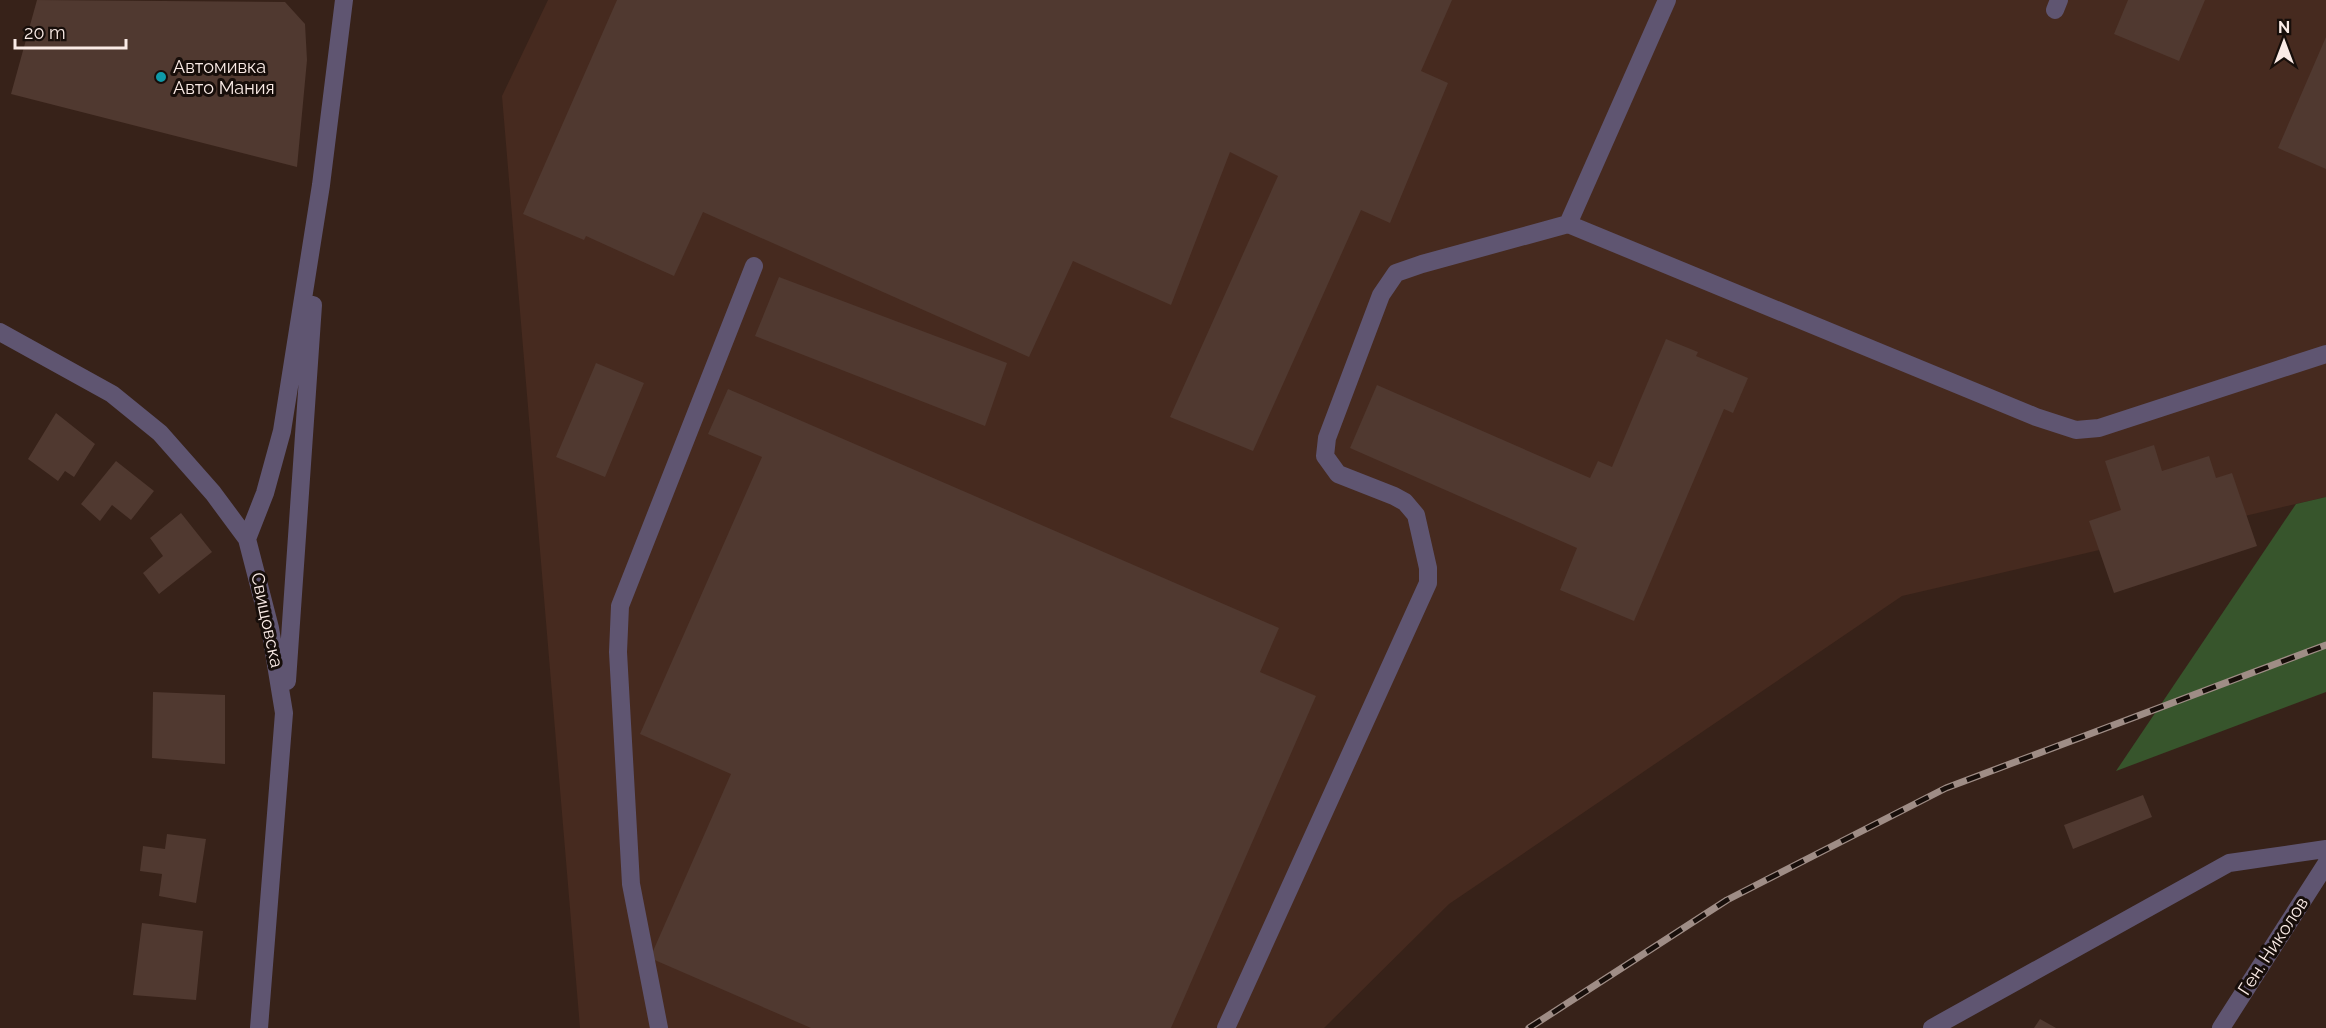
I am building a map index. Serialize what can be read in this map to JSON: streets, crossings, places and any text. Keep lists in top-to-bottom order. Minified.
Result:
{"streets":{"street":["Свищовска","Ген. Николов"]},"places":["Автомивка Авто Мания"],"scale_bar":"20 m","north":"top"}
